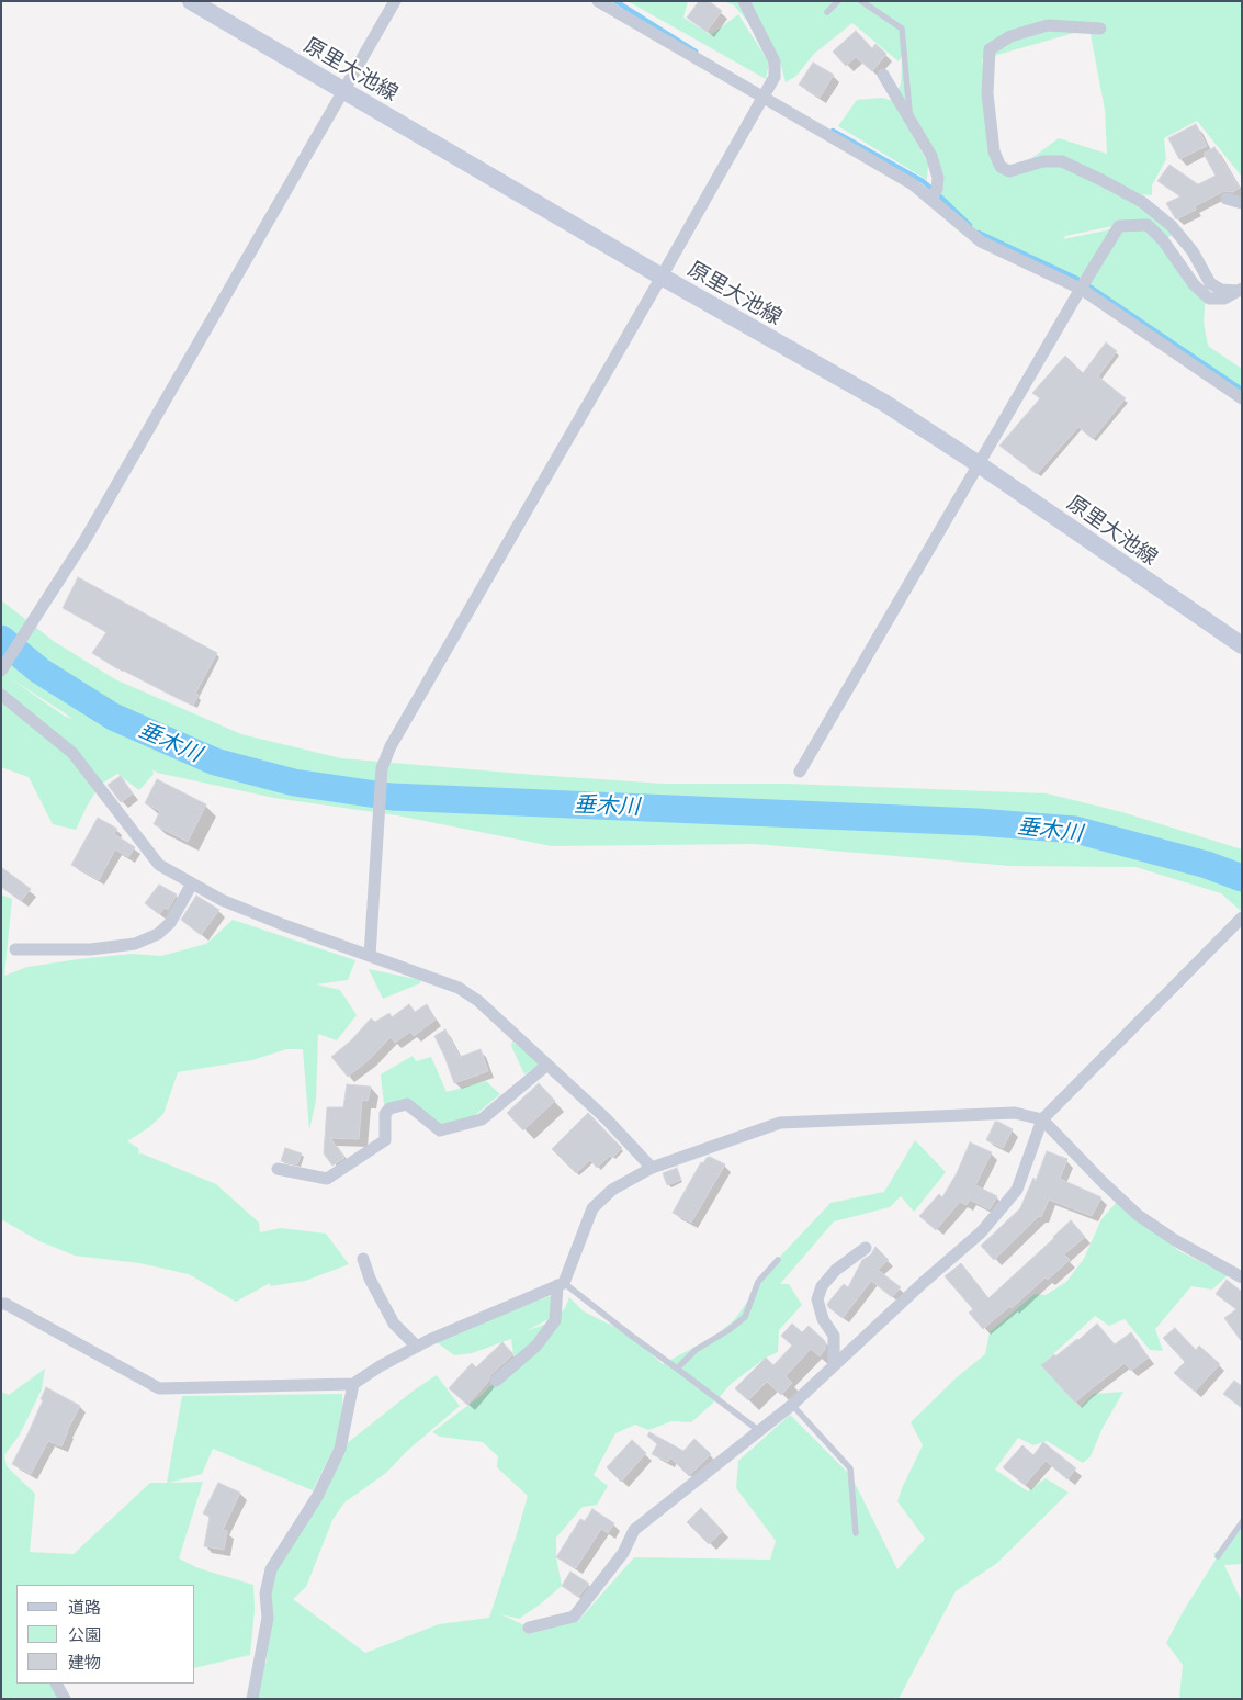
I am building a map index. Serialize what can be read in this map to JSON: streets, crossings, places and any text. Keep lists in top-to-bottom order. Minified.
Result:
{"streets":{"main road":["原里大池線"]},"water":["垂木川"],"legend":["道路","公園","建物"]}
